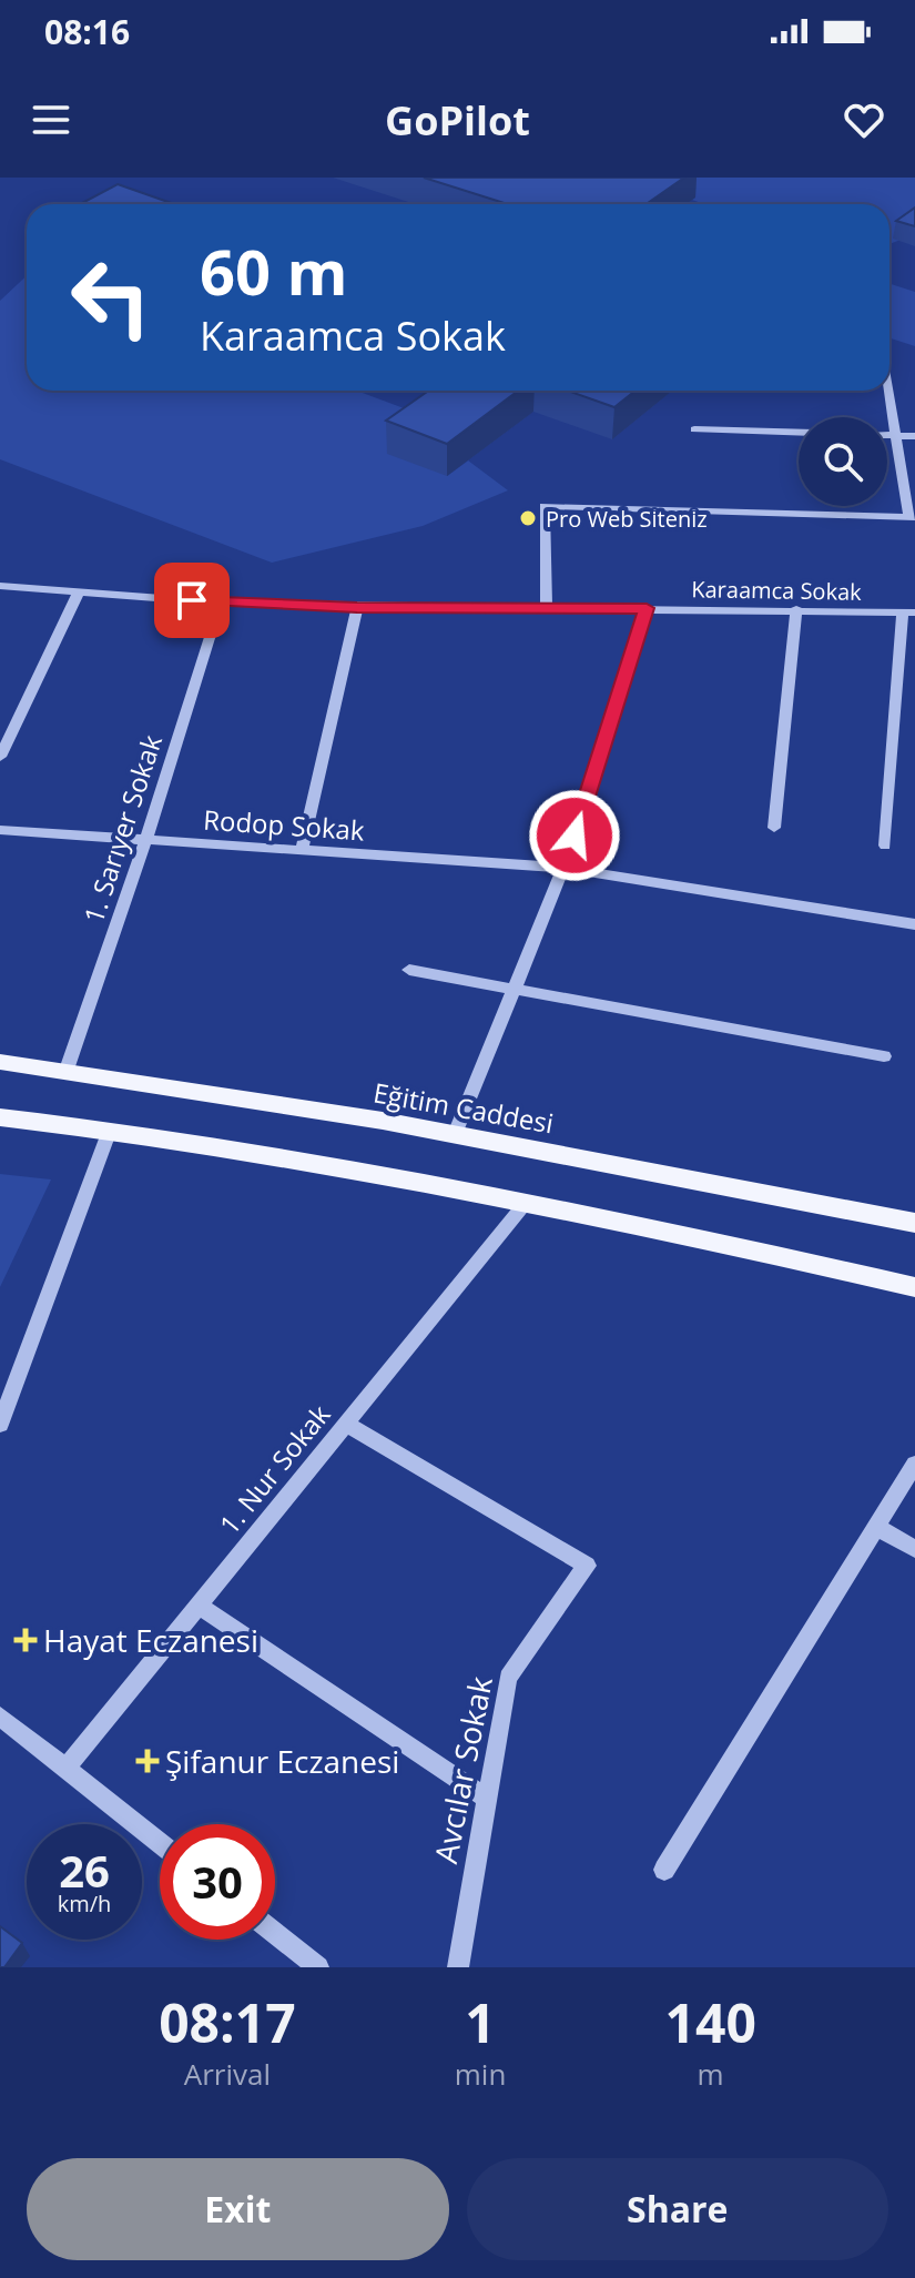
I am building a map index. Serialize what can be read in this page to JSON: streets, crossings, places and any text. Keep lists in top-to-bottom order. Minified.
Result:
{"streets":{"main road":["Eğitim Caddesi"],"street":["Karaamca Sokak","Rodop Sokak","1. Sarıyer Sokak","1. Nur Sokak","Avcılar Sokak"]},"crossings":[["Karaamca Sokak","1. Sarıyer Sokak"],["Rodop Sokak","1. Sarıyer Sokak"],["1. Sarıyer Sokak","Eğitim Caddesi"],["1. Nur Sokak","Avcılar Sokak"]],"places":{"other":["Pro Web Siteniz"],"health":["Hayat Eczanesi","Şifanur Eczanesi"]},"page":{"status":"08:16","header":"GoPilot","turn":["60 m","Karaamca Sokak"],"speed":"26 km/h","limit":"30","eta":["08:17","Arrival","1","min","140","m"],"buttons":["Exit","Share"]}}
